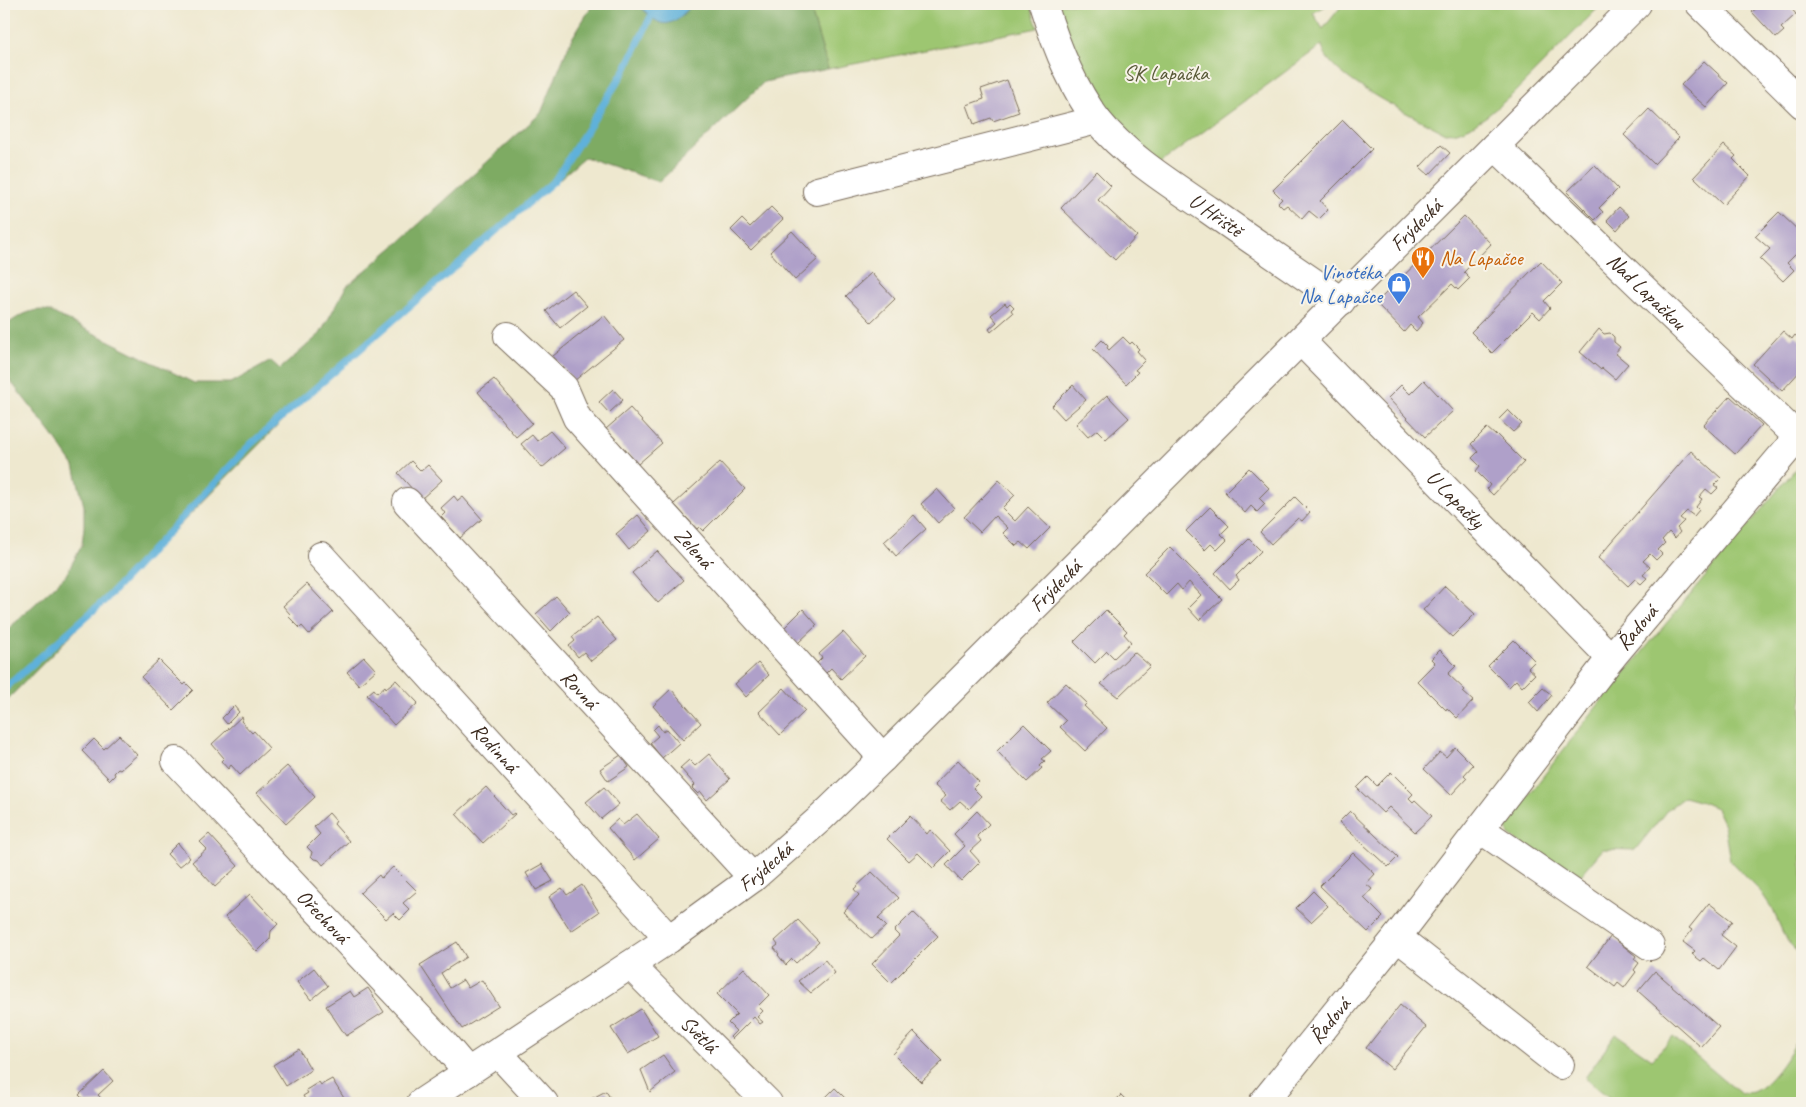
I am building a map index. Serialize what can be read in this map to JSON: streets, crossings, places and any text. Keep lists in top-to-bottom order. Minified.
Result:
{"streets":{"street":["U Hřiště","Frýdecká","Nad Lapačkou","U Lapačky","Zelená","Řadová","Rovná","Rodinná","Ořechová","Světlá"]},"crossings":[["U Hřiště","Frýdecká"],["Frýdecká","Nad Lapačkou"],["Frýdecká","U Lapačky"],["Frýdecká","Zelená"],["Frýdecká","Rovná"],["Frýdecká","Rodinná"],["Frýdecká","Ořechová"],["Frýdecká","Světlá"],["Nad Lapačkou","Řadová"],["U Lapačky","Řadová"]],"parks":["SK Lapačka"],"places":{"restaurant":["Na Lapačce"],"shop":["Vinotéka Na Lapačce"]}}
